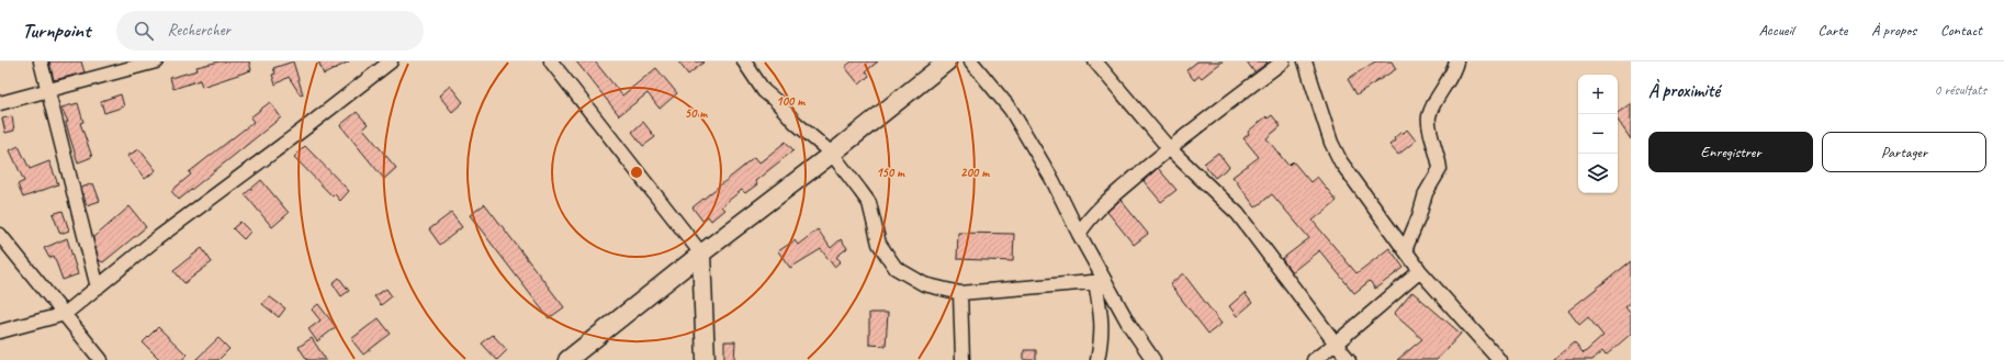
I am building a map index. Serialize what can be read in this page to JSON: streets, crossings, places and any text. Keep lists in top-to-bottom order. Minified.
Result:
{"page":{"header":"Turnpoint","search":"Rechercher","nav":["Accueil","Carte","À propos","Contact"],"heading":["À proximité","0 résultats"],"map_buttons":["+","−"],"buttons":["Enregistrer","Partager"]},"rings":["100 m","50 m","150 m","200 m"]}
